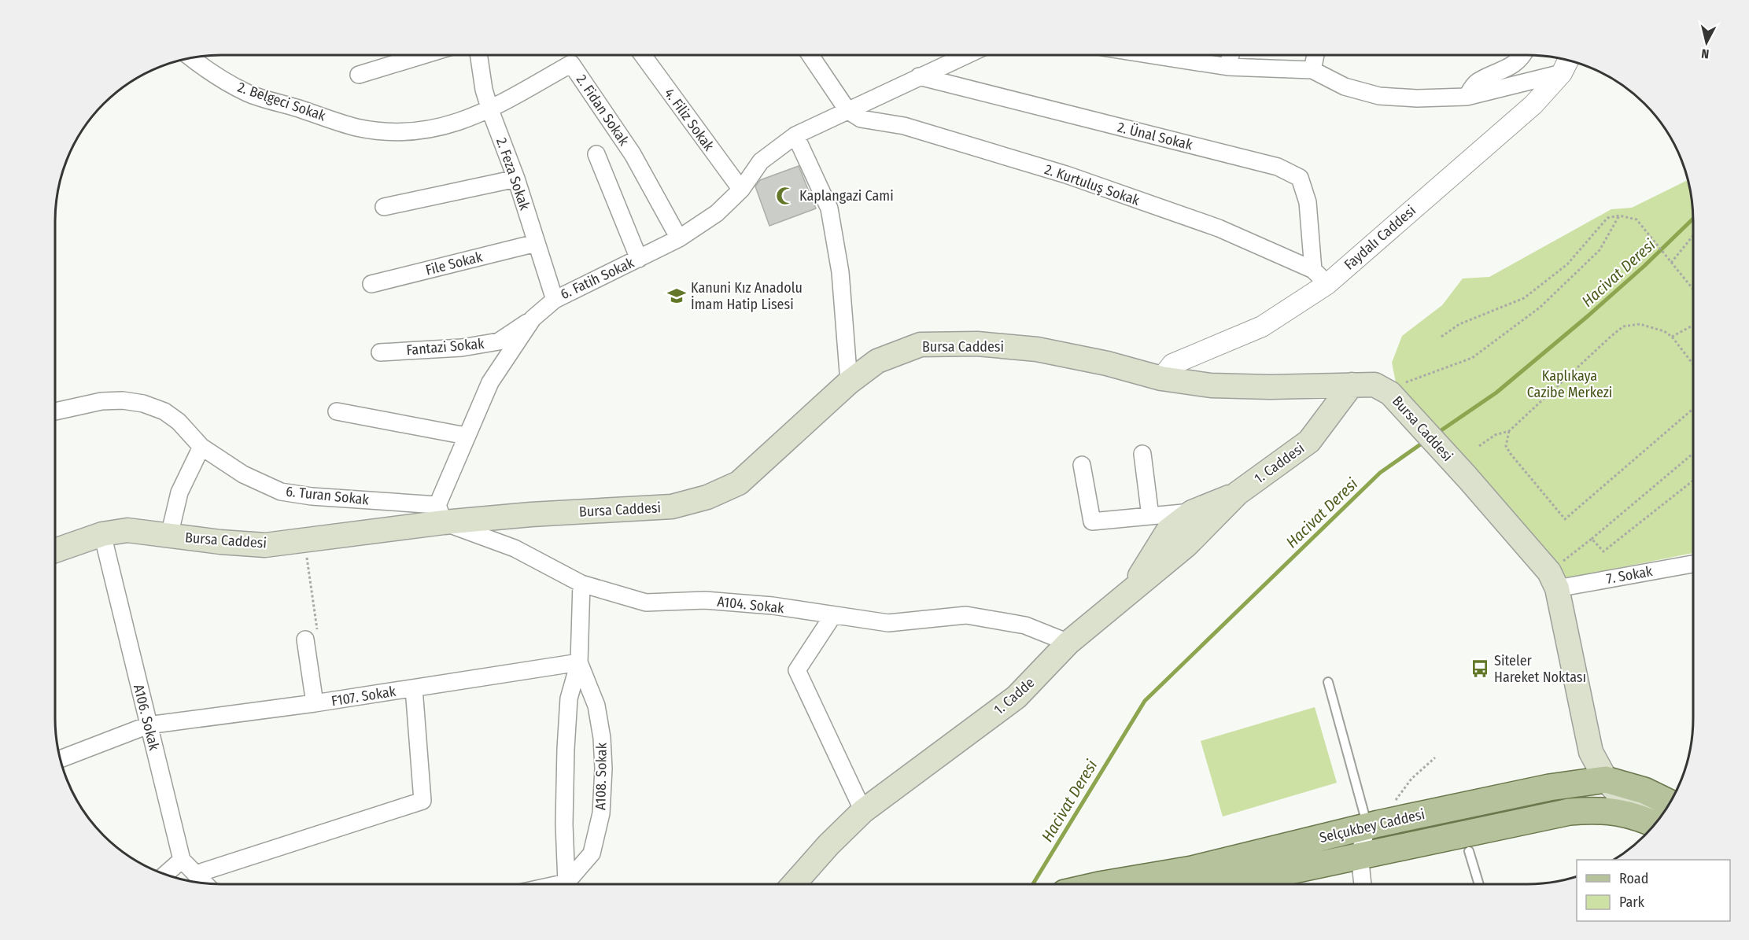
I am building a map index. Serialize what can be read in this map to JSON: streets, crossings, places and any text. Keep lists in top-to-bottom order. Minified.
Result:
{"streets":{"main road":["Bursa Caddesi","1. Caddesi","1. Cadde","Selçukbey Caddesi"],"street":["2. Belgeci Sokak","2. Fidan Sokak","4. Filiz Sokak","2. Ünal Sokak","2. Feza Sokak","2. Kurtuluş Sokak","Faydalı Caddesi","File Sokak","6. Fatih Sokak","Fantazi Sokak","6. Turan Sokak","7. Sokak","A104. Sokak","F107. Sokak","A106. Sokak","A108. Sokak"]},"crossings":[["2. Belgeci Sokak","2. Fidan Sokak"],["2. Belgeci Sokak","2. Feza Sokak"],["2. Fidan Sokak","2. Feza Sokak"],["2. Fidan Sokak","6. Fatih Sokak"],["4. Filiz Sokak","6. Fatih Sokak"],["2. Ünal Sokak","2. Kurtuluş Sokak"],["2. Ünal Sokak","6. Fatih Sokak"],["2. Feza Sokak","File Sokak"],["2. Feza Sokak","6. Fatih Sokak"],["2. Kurtuluş Sokak","Faydalı Caddesi"],["2. Kurtuluş Sokak","6. Fatih Sokak"],["Faydalı Caddesi","Bursa Caddesi"],["6. Fatih Sokak","Fantazi Sokak"],["6. Fatih Sokak","Bursa Caddesi"],["6. Fatih Sokak","6. Turan Sokak"],["6. Fatih Sokak","A104. Sokak"],["Bursa Caddesi","1. Caddesi"],["Bursa Caddesi","6. Turan Sokak"],["Bursa Caddesi","7. Sokak"],["Bursa Caddesi","A104. Sokak"],["Bursa Caddesi","A106. Sokak"],["Bursa Caddesi","Selçukbey Caddesi"],["1. Caddesi","1. Cadde"],["6. Turan Sokak","A104. Sokak"],["A104. Sokak","1. Cadde"],["A104. Sokak","A108. Sokak"],["F107. Sokak","A106. Sokak"],["F107. Sokak","A108. Sokak"]],"water":["Hacivat Deresi"],"parks":["Kaplıkaya Cazibe Merkezi"],"places":{"mosque":["Kaplangazi Cami"],"school or university":["Kanuni Kız Anadolu İmam Hatip Lisesi"],"bus stop":["Siteler Hareket Noktası"]},"legend":["Road","Park"],"north":"bottom"}
